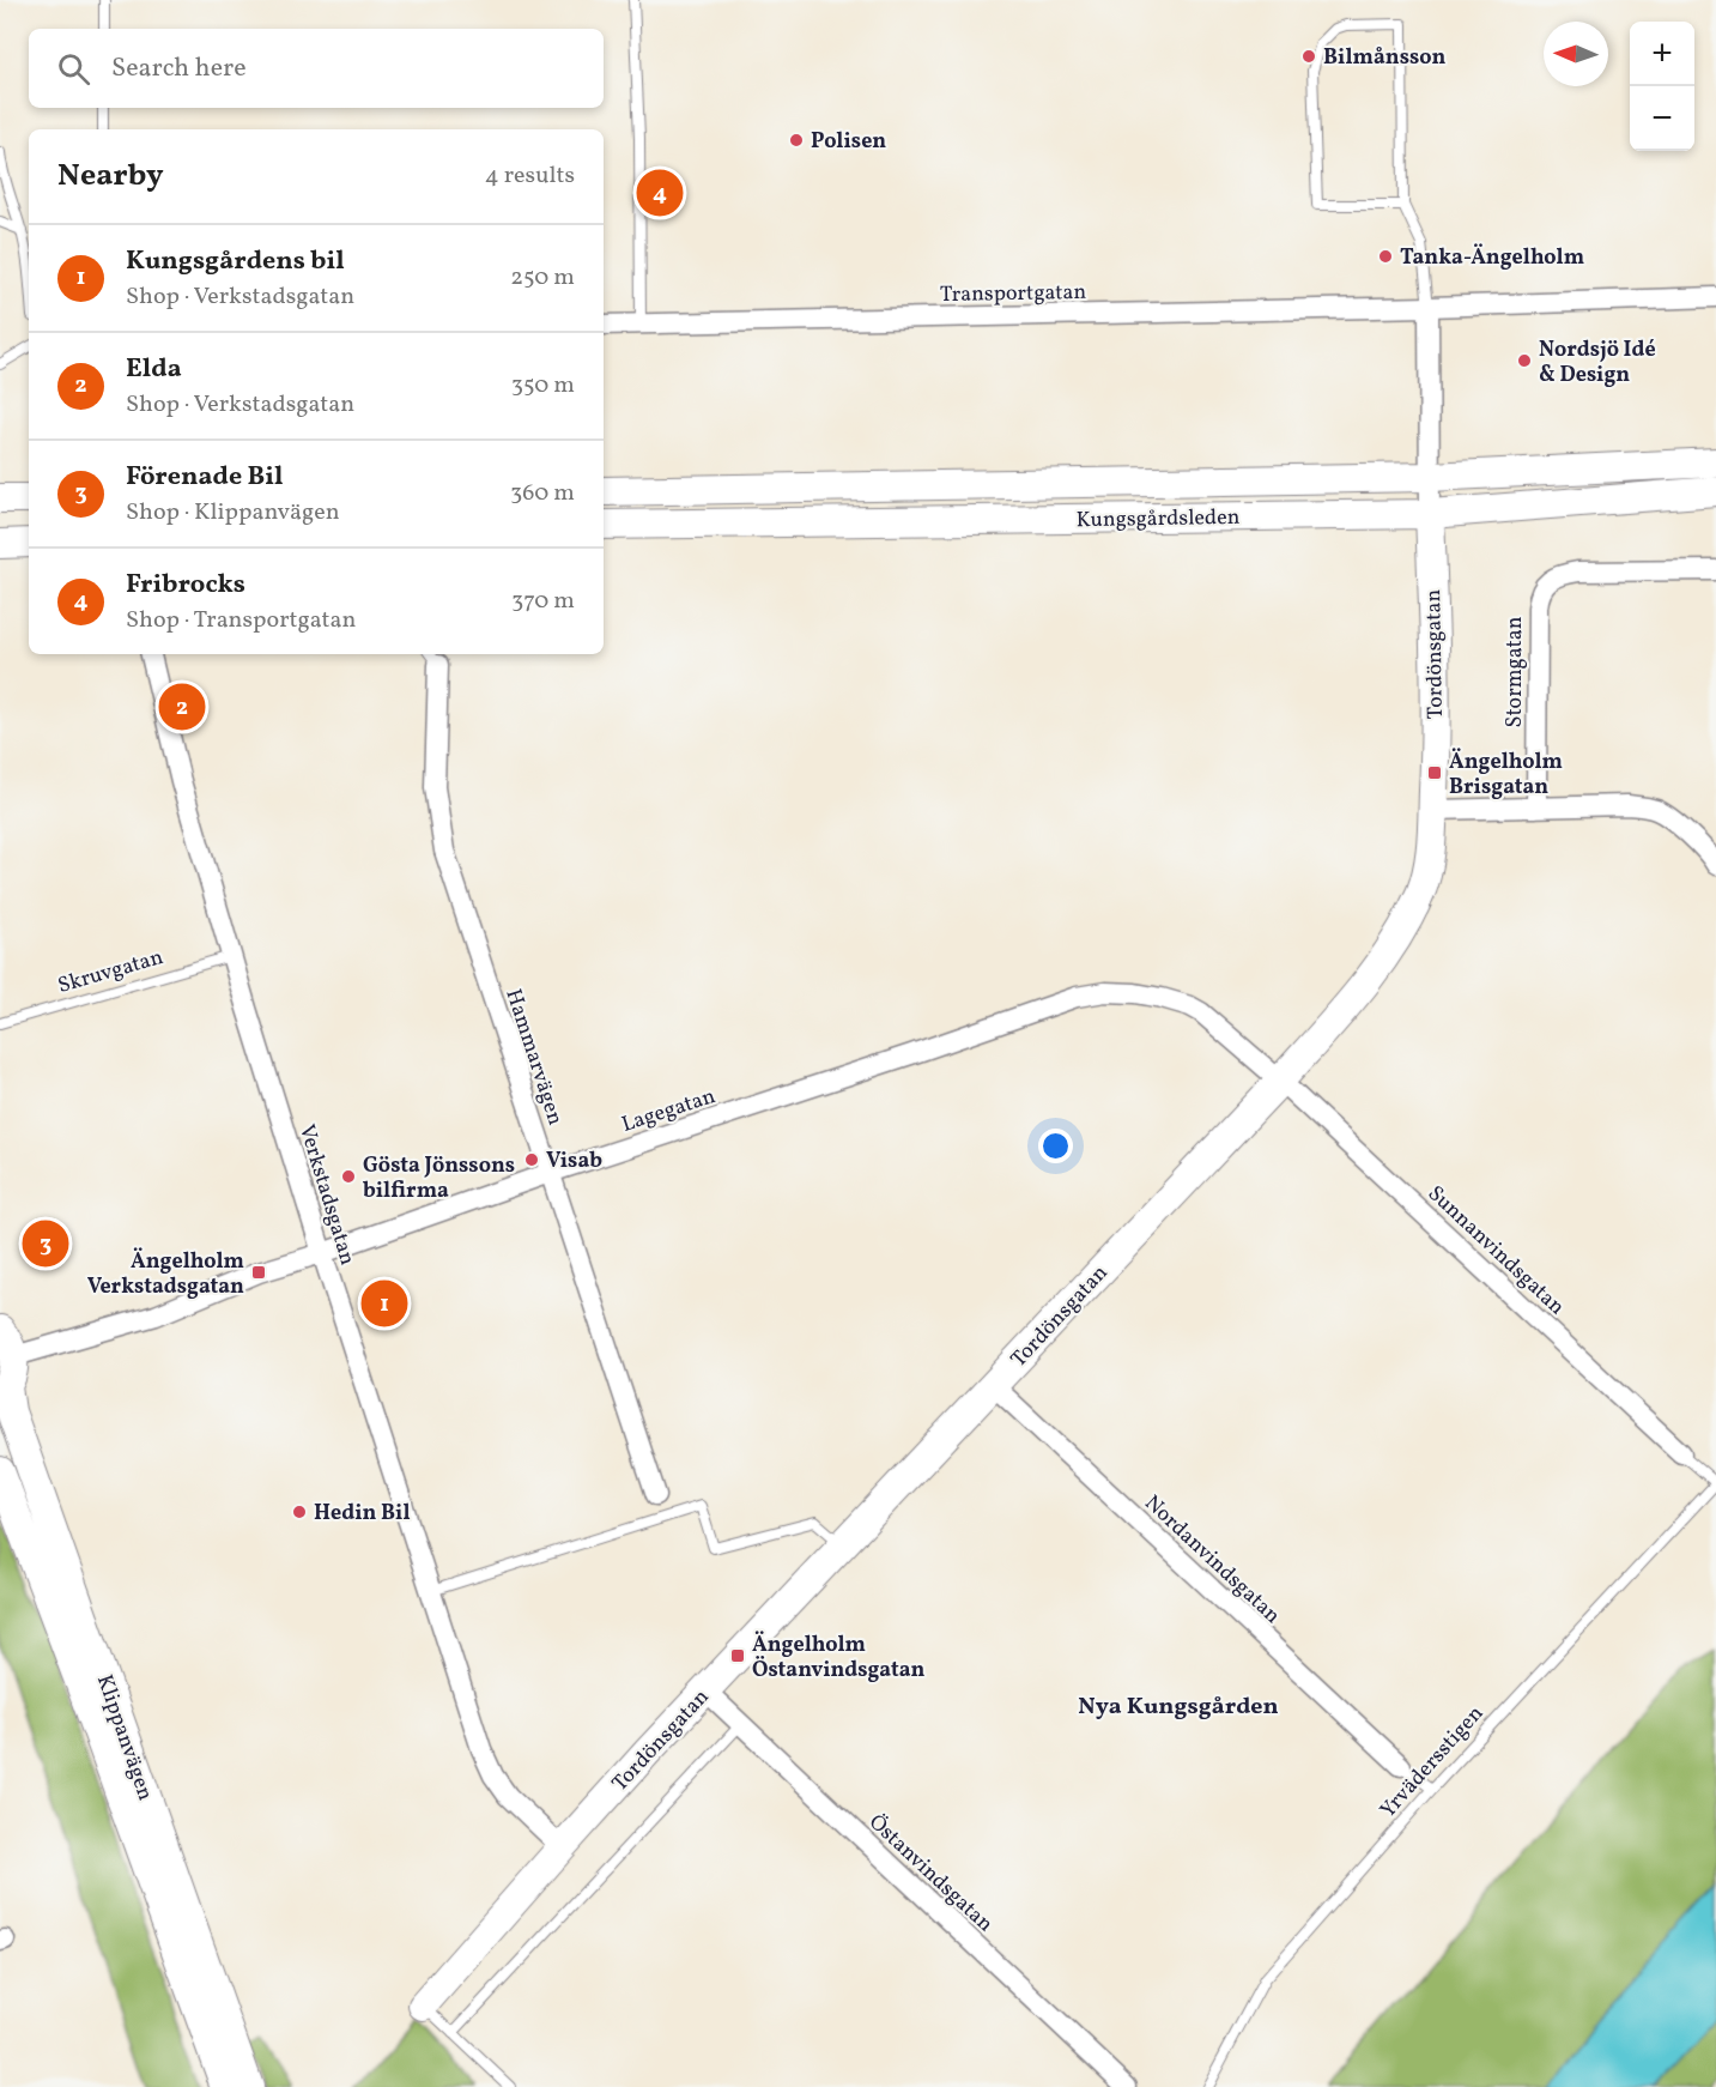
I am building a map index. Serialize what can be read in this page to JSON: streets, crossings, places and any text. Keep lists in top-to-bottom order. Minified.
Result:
{"streets":{"main road":["Kungsgårdsleden","Tordönsgatan","Klippanvägen"],"street":["Transportgatan","Stormgatan","Hammarvägen","Lagegatan","Verkstadsgatan","Sunnanvindsgatan","Nordanvindsgatan","Östanvindsgatan"],"lane":["Skruvgatan","Yrvädersstigen"]},"crossings":[["Kungsgårdsleden","Tordönsgatan"],["Tordönsgatan","Lagegatan"],["Tordönsgatan","Verkstadsgatan"],["Tordönsgatan","Sunnanvindsgatan"],["Tordönsgatan","Nordanvindsgatan"],["Tordönsgatan","Östanvindsgatan"],["Skruvgatan","Verkstadsgatan"],["Hammarvägen","Lagegatan"],["Lagegatan","Verkstadsgatan"],["Lagegatan","Sunnanvindsgatan"],["Lagegatan","Klippanvägen"]],"districts":["Nya Kungsgården"],"places":{"other":["Bilmånsson","Polisen","Tanka-Ängelholm","Nordsjö Idé & Design","Visab","Gösta Jönssons bilfirma","Hedin Bil"],"transit":["Ängelholm Brisgatan","Ängelholm Verkstadsgatan","Ängelholm Östanvindsgatan"]},"north":"left","page":{"map_buttons":["+","−"],"search":"Search here","heading":["Nearby","4 results"],"pins":["4","2","3","1"],"list":[{"mark":"1","name":"Kungsgårdens bil","note":"Shop · Verkstadsgatan","value":"250 m"},{"mark":"2","name":"Elda","note":"Shop · Verkstadsgatan","value":"350 m"},{"mark":"3","name":"Förenade Bil","note":"Shop · Klippanvägen","value":"360 m"},{"mark":"4","name":"Fribrocks","note":"Shop · Transportgatan","value":"370 m"}]}}
